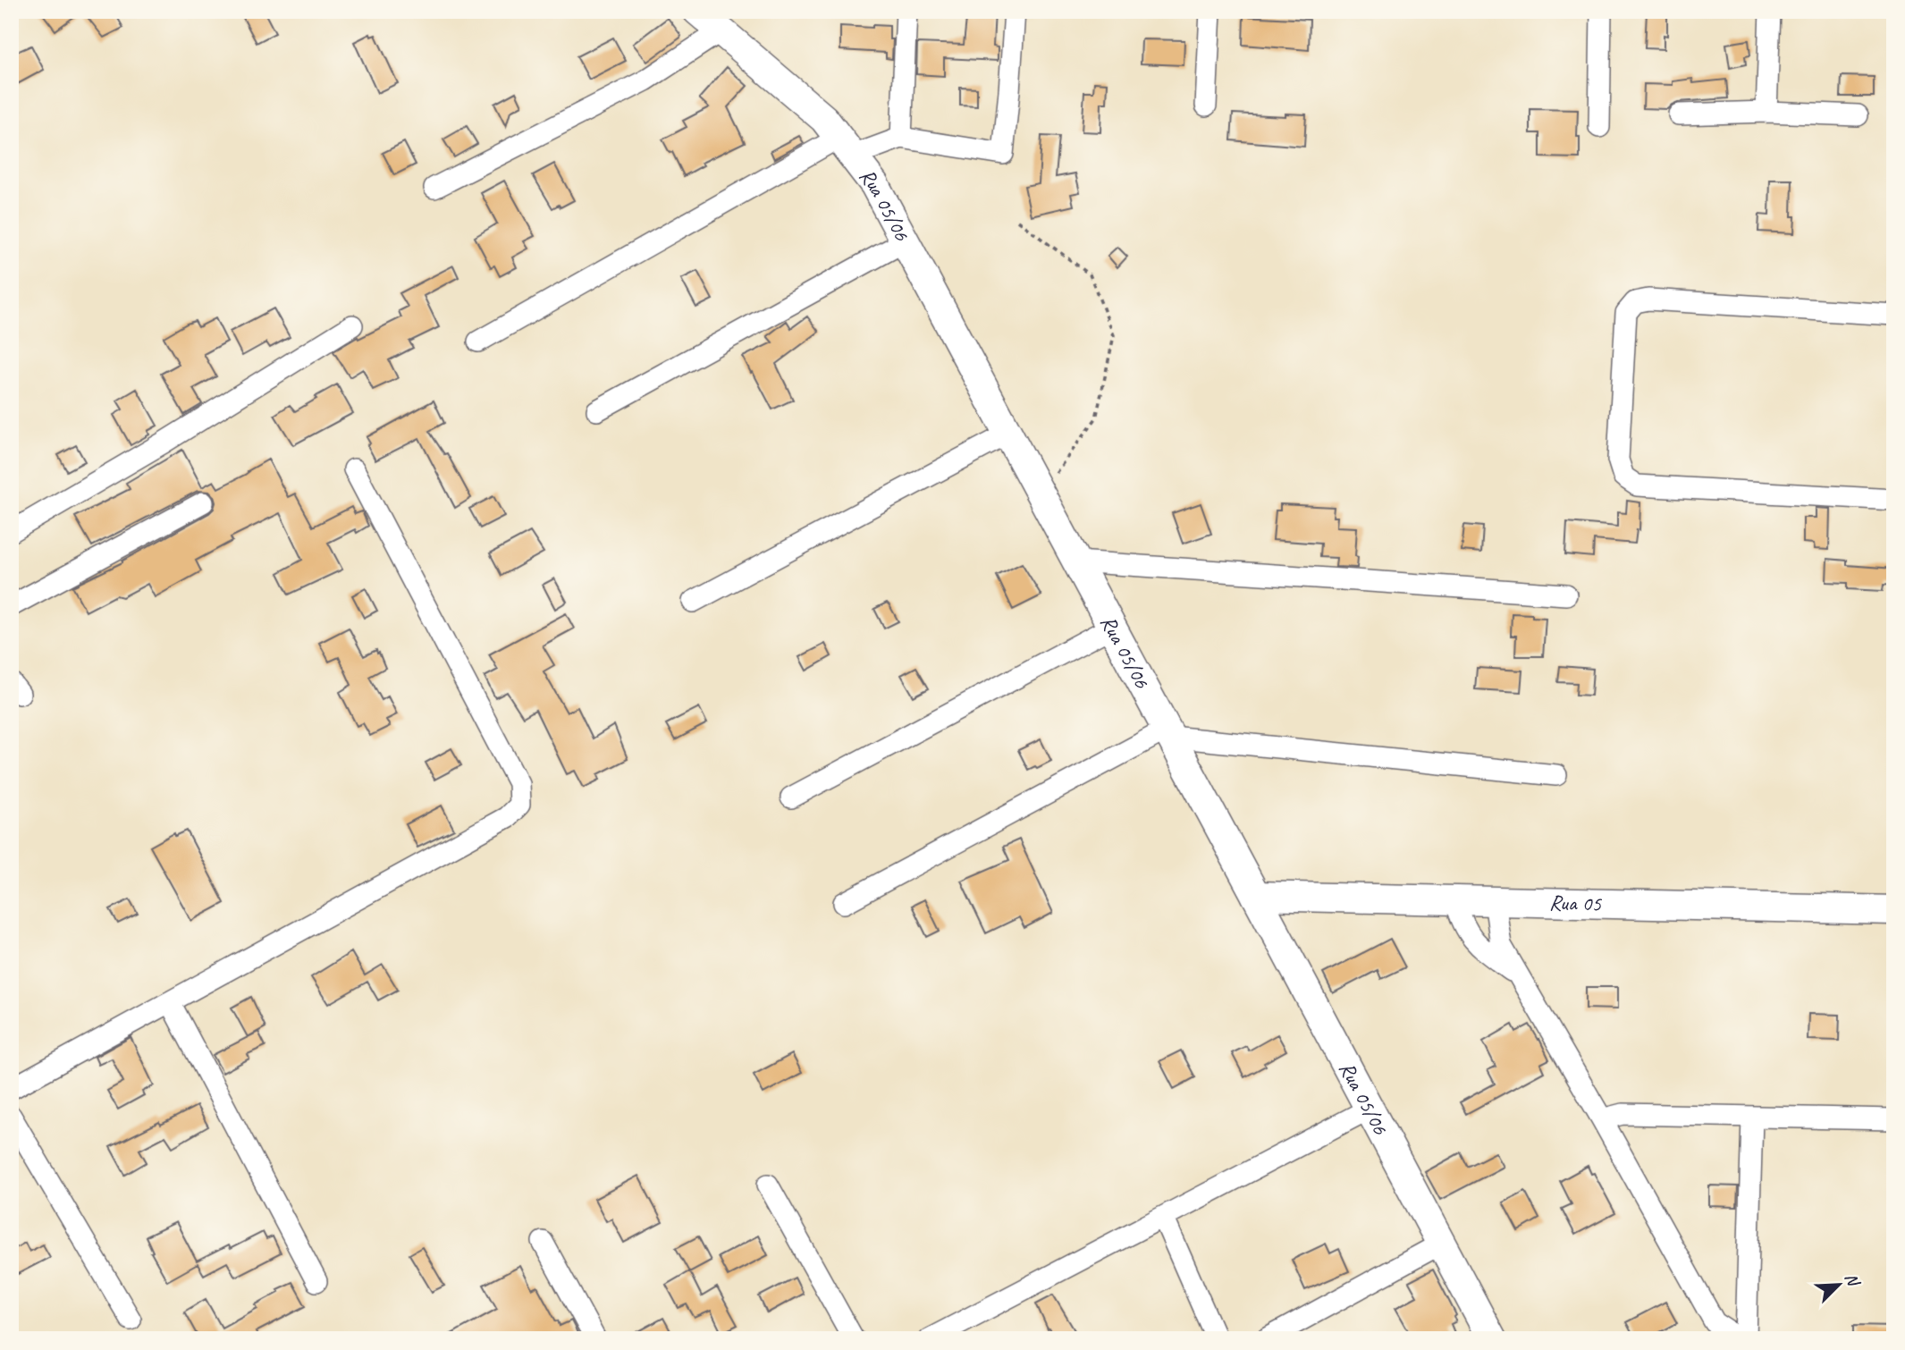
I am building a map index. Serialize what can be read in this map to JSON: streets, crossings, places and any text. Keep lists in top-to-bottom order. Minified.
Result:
{"streets":{"street":["Rua 05/06","Rua 05"]},"crossings":[["Rua 05/06","Rua 05"]],"north":"top right"}
